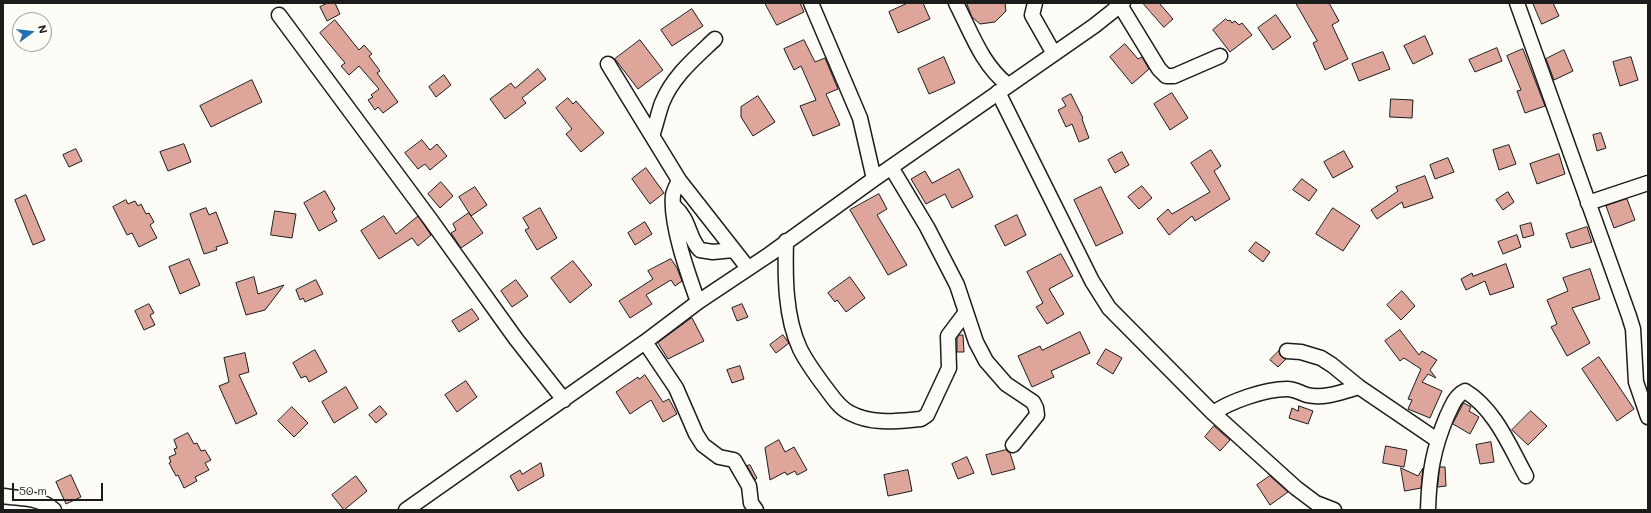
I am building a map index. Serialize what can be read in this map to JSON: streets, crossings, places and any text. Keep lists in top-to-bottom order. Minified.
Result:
{"scale_bar":"50 m","north":"right"}
